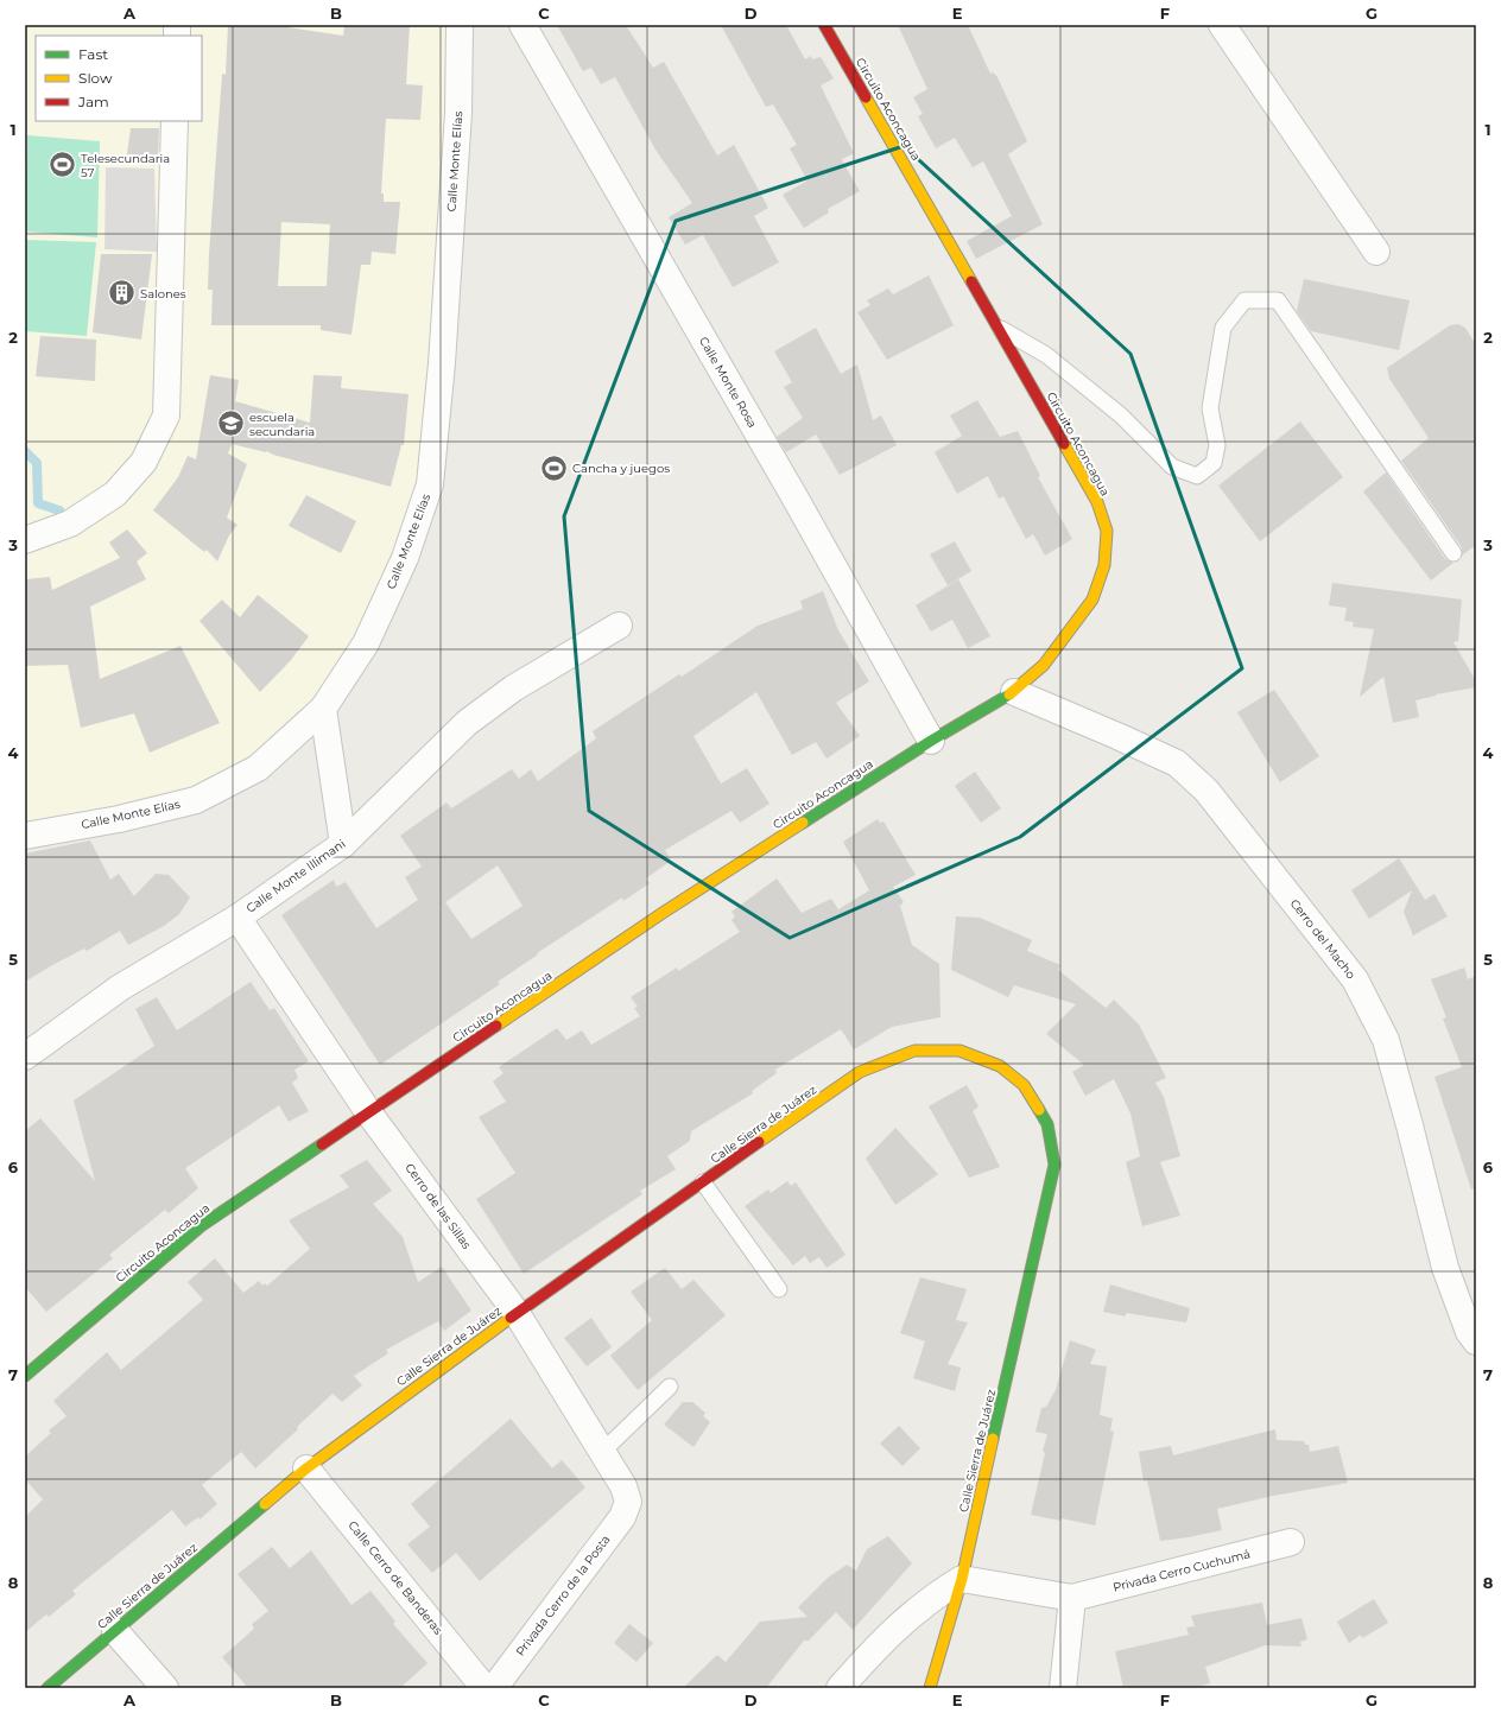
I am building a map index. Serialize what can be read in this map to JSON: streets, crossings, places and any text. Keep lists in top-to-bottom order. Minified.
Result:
{"streets":{"street":["Circuito Aconcagua","Calle Monte Elías","Calle Monte Rosa","Calle Monte Illimani","Cerro del Macho","Calle Sierra de Juárez","Cerro de las Sillas","Privada Cerro Cuchumá","Calle Cerro de Banderas","Privada Cerro de la Posta"]},"crossings":[["Circuito Aconcagua","Calle Monte Rosa"],["Circuito Aconcagua","Cerro del Macho"],["Circuito Aconcagua","Cerro de las Sillas"],["Calle Monte Illimani","Cerro de las Sillas"],["Calle Sierra de Juárez","Cerro de las Sillas"],["Calle Sierra de Juárez","Calle Cerro de Banderas"],["Cerro de las Sillas","Privada Cerro de la Posta"]],"places":{"sports":["Telesecundaria 57","Cancha y juegos"],"building":["Salones"],"school or university":["escuela secundaria"]},"legend":["Fast","Slow","Jam"],"grid":{"columns":["A","B","C","D","E","F","G"],"rows":["1","2","3","4","5","6","7","8"]}}
